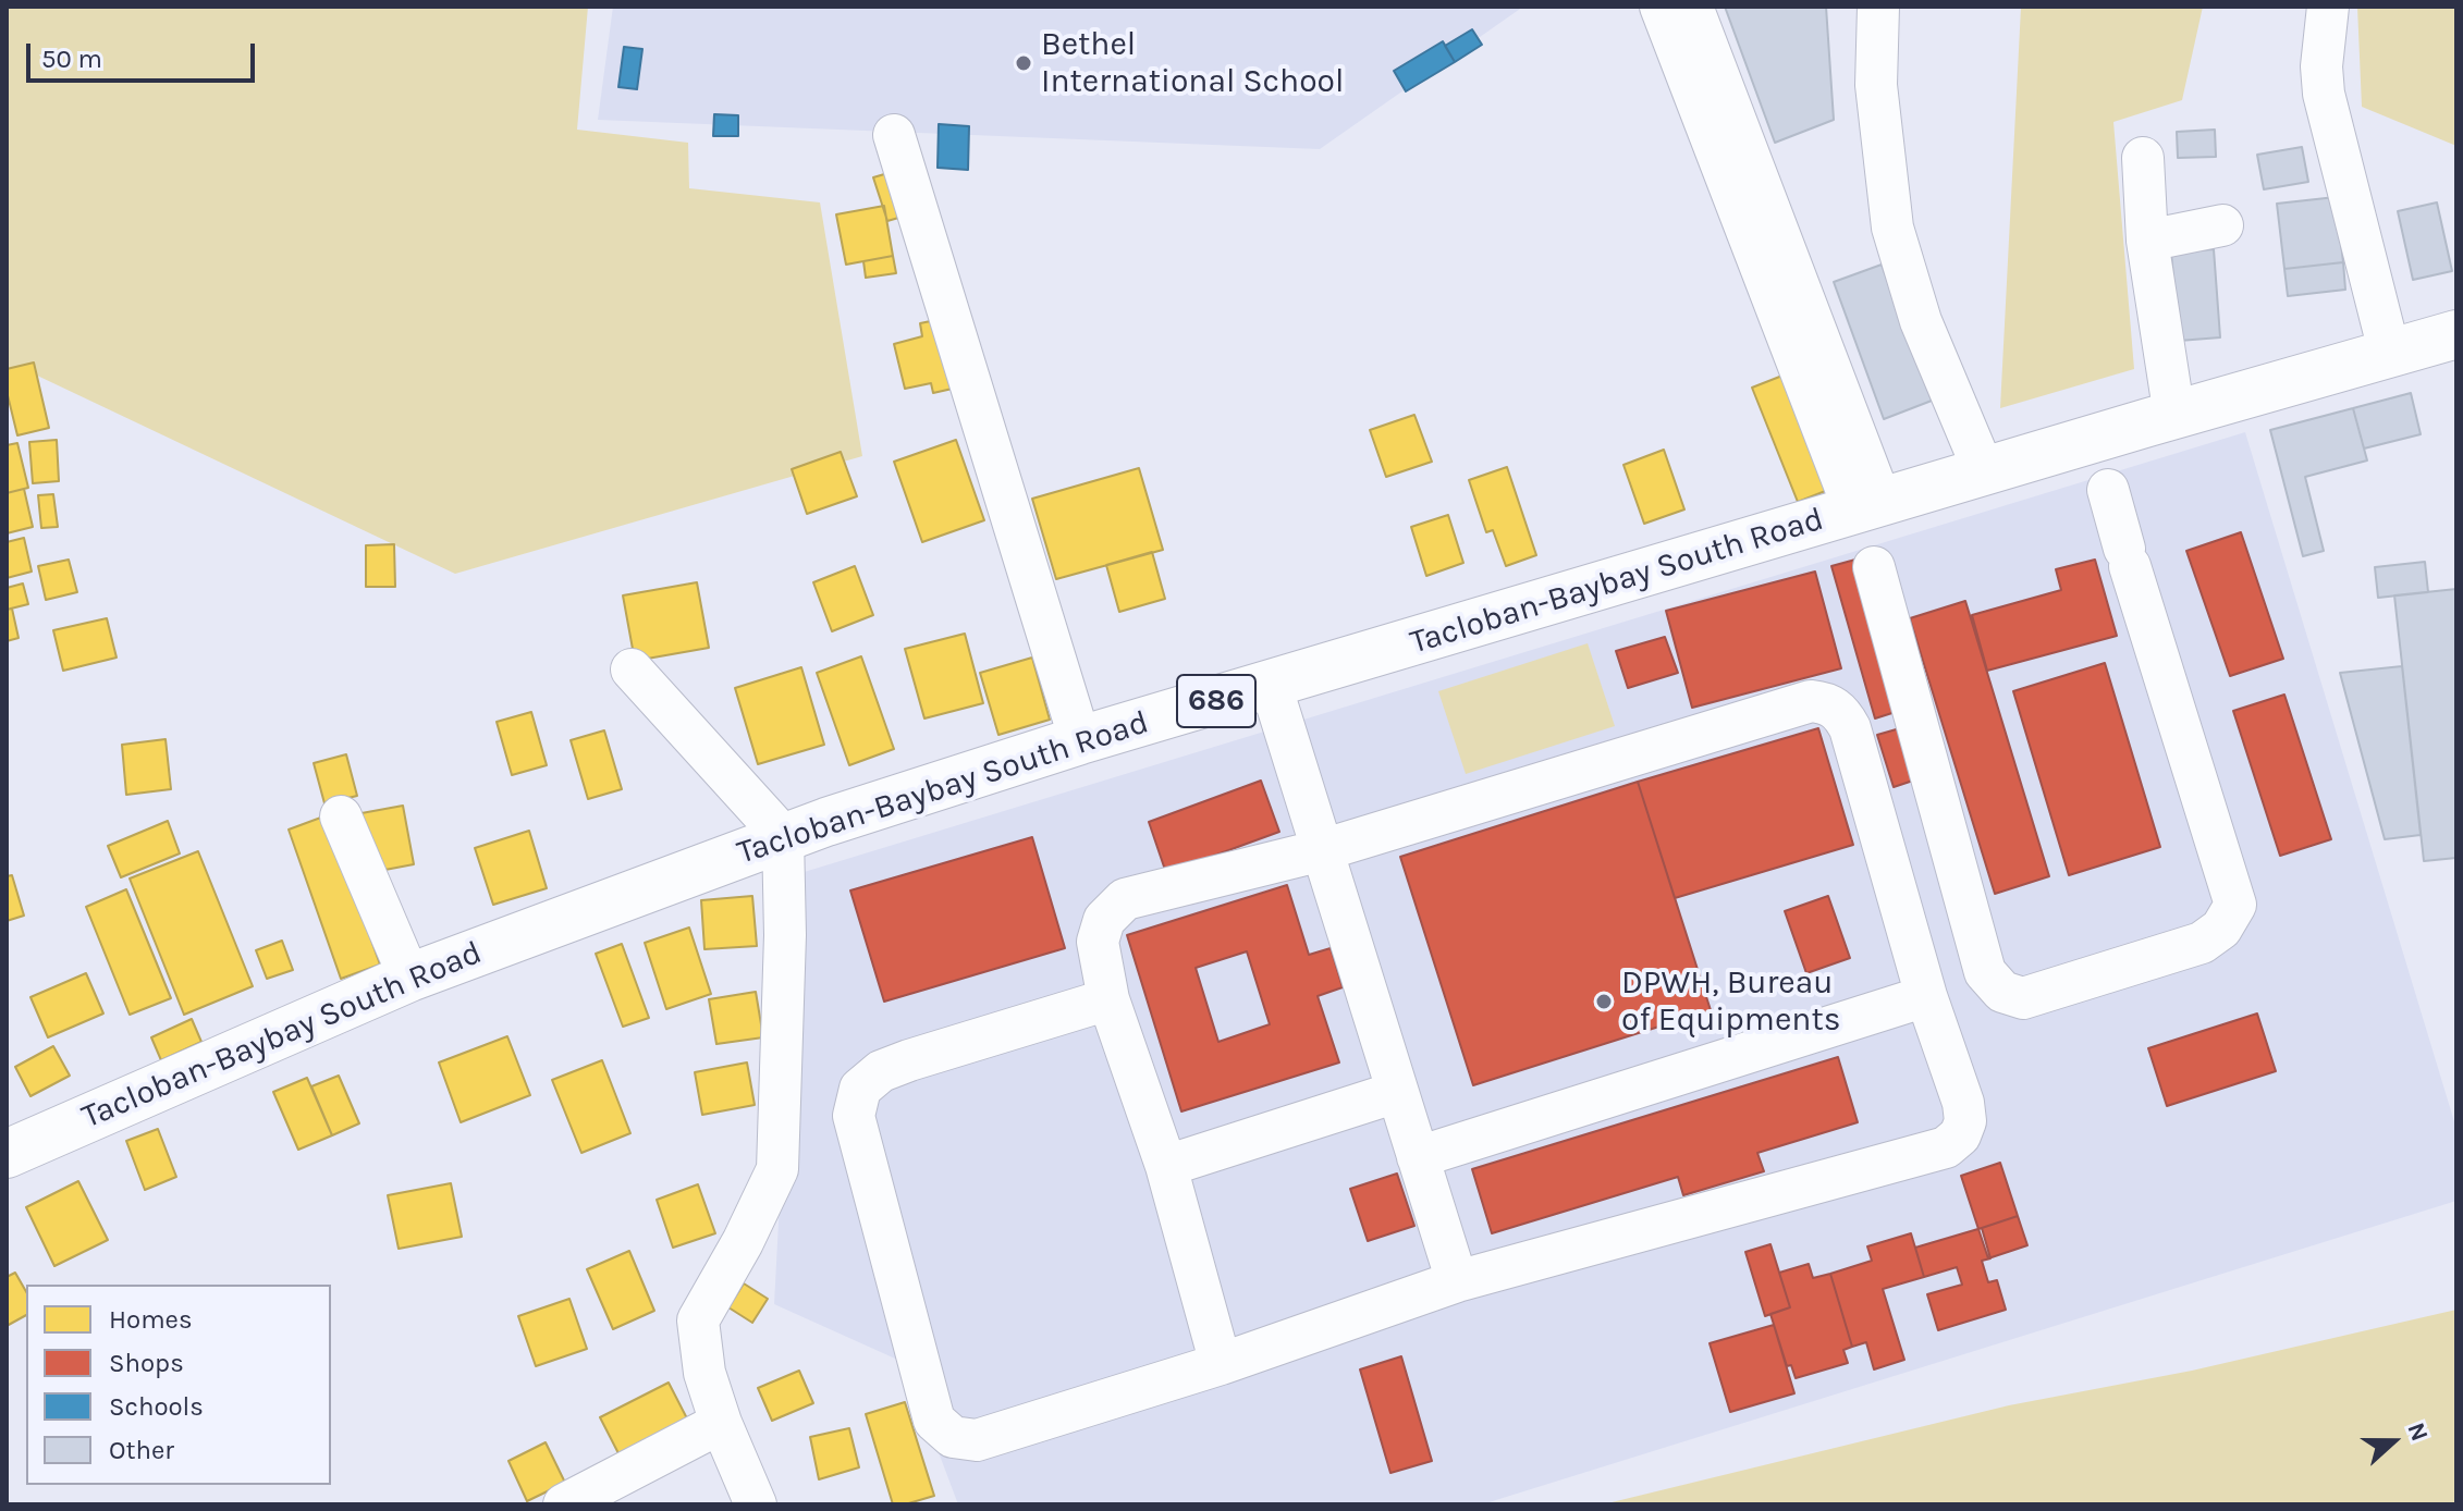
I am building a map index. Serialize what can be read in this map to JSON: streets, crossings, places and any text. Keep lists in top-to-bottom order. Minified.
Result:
{"streets":{"main road":["Tacloban-Baybay South Road","686"]},"places":["Bethel International School","DPWH, Bureau of Equipments"],"legend":["Homes","Shops","Schools","Other"],"scale_bar":"50 m","north":"right"}
